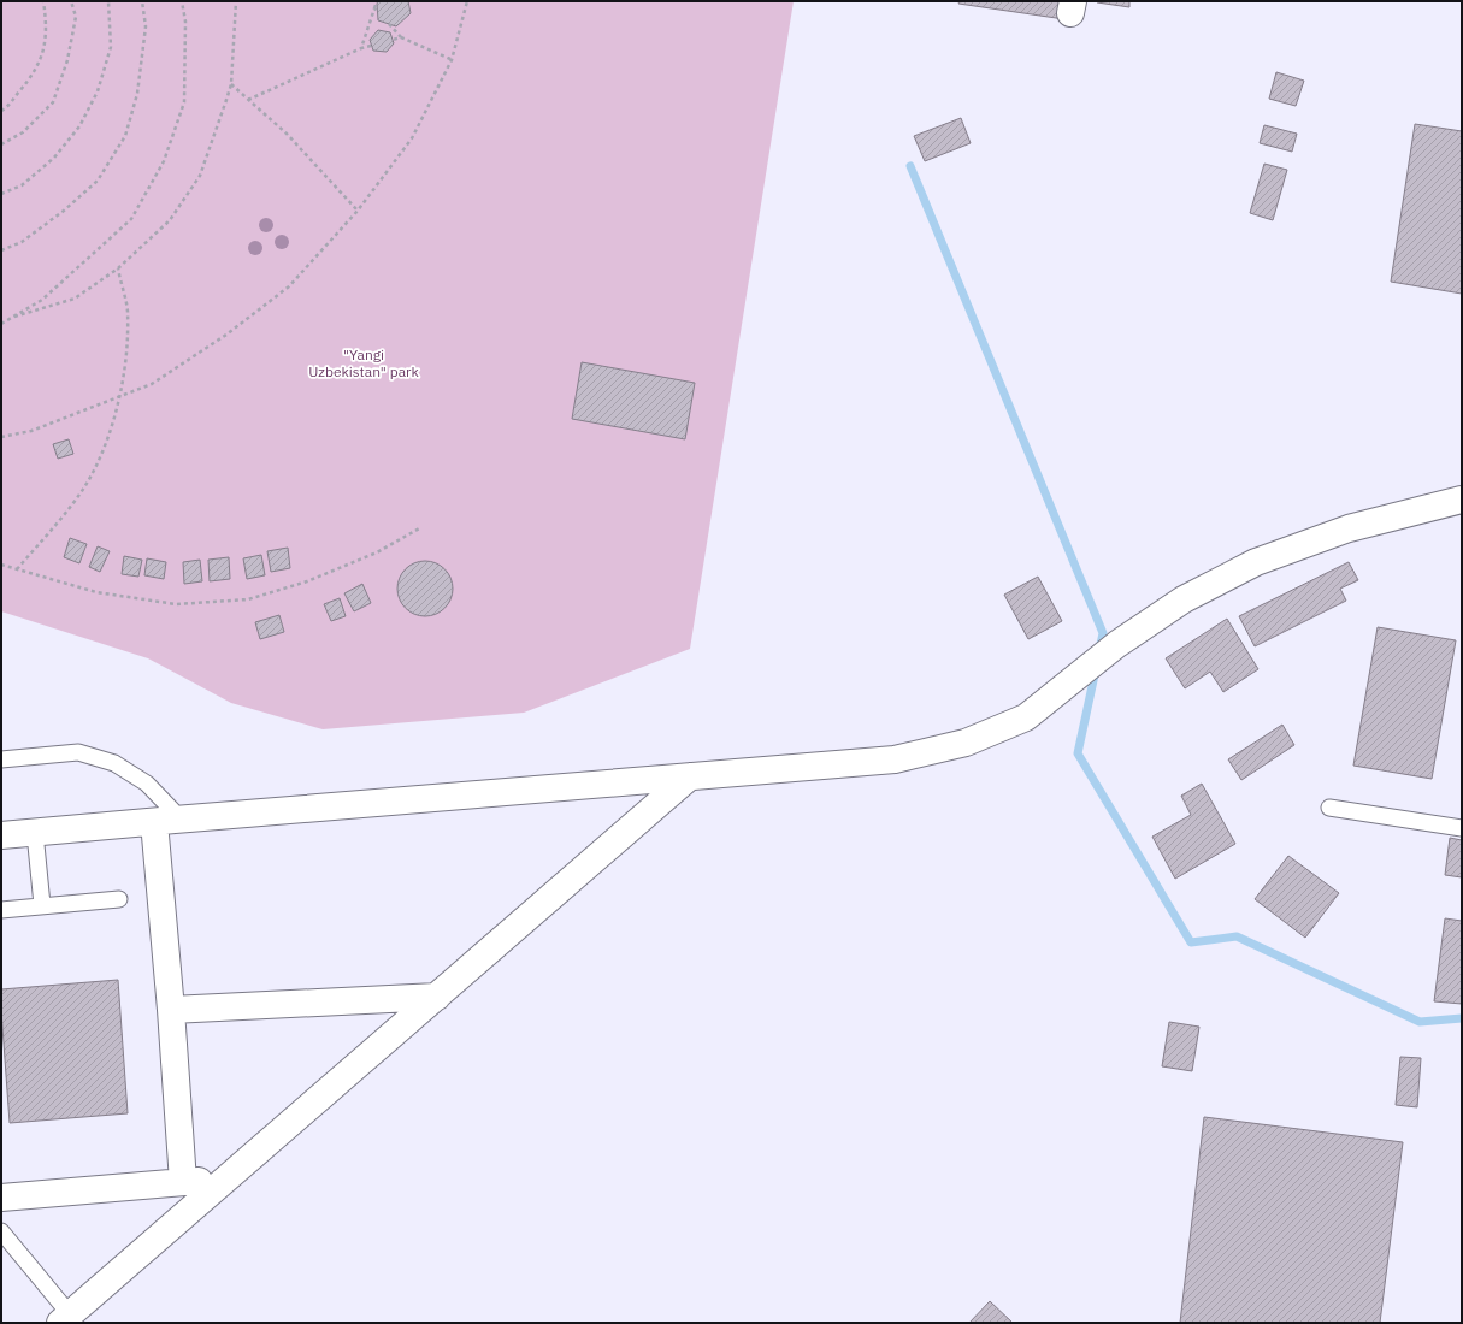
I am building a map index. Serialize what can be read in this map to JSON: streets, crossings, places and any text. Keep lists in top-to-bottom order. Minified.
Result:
{"parks":["\"Yangi Uzbekistan\" park"]}
